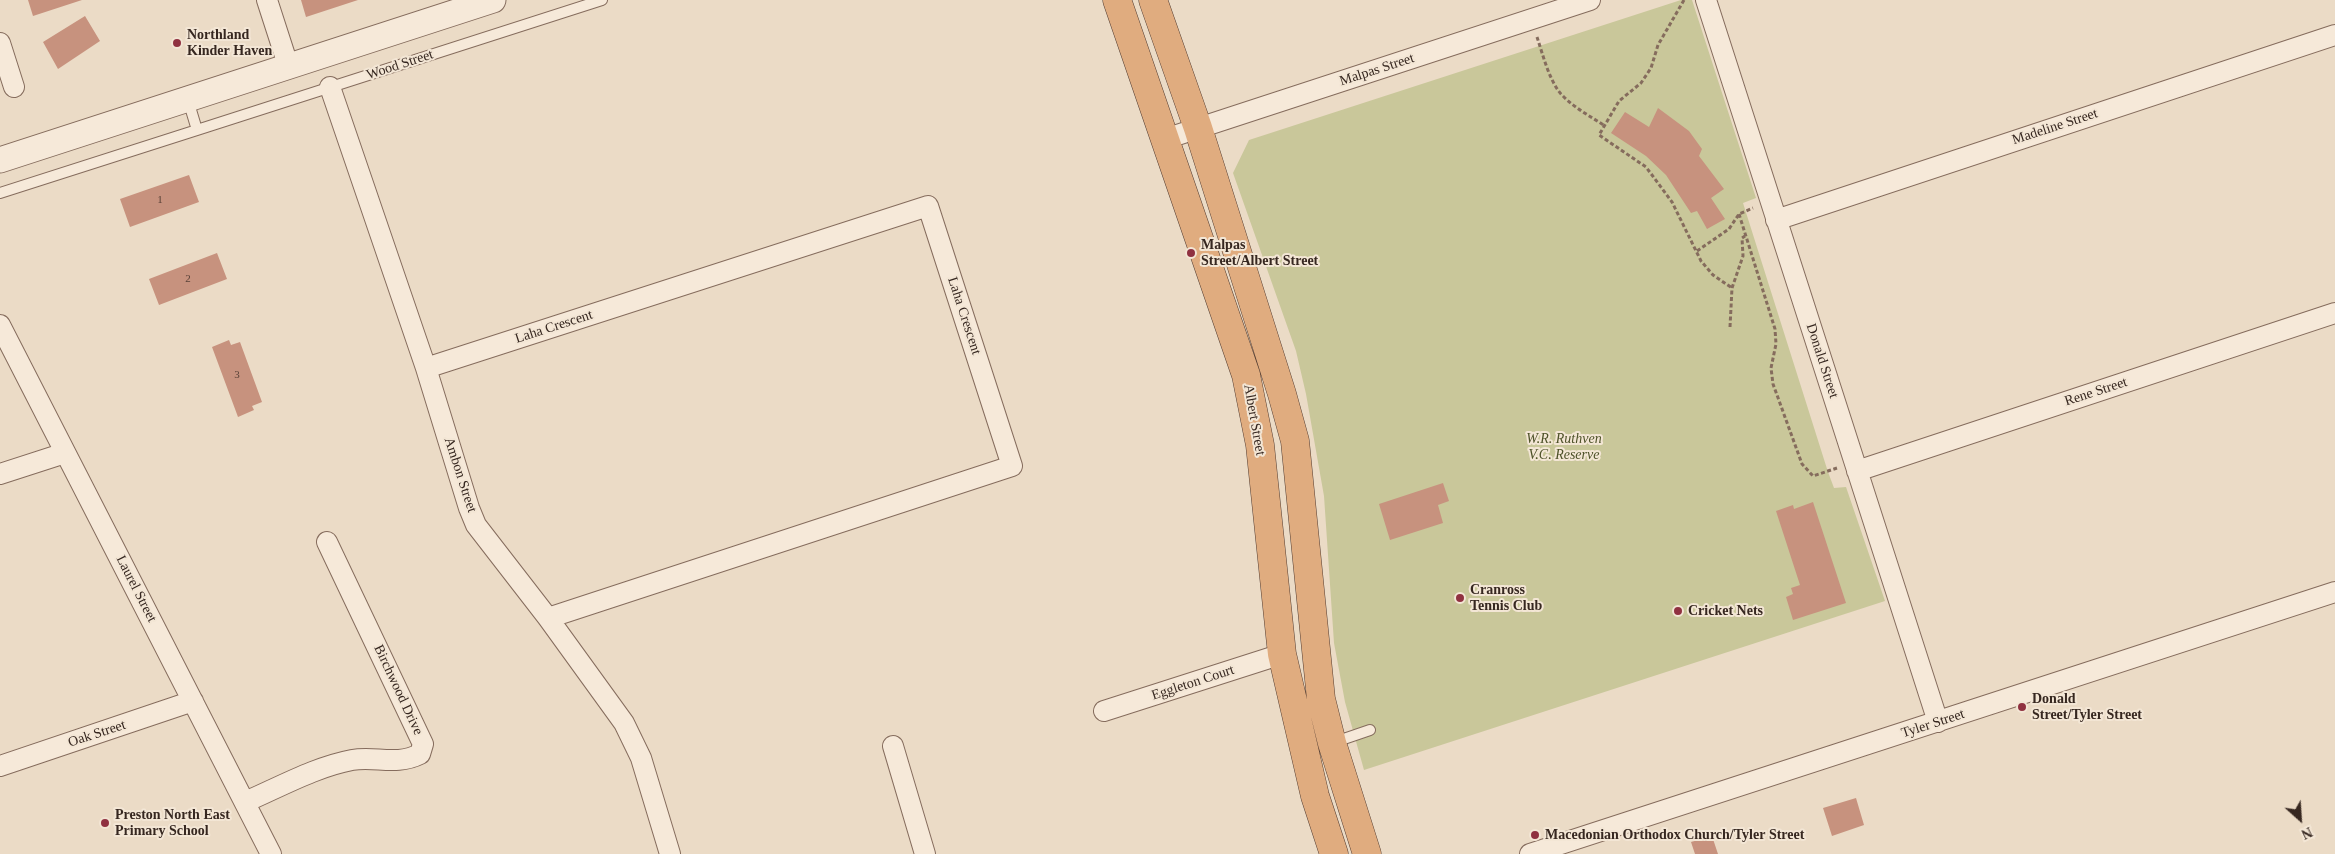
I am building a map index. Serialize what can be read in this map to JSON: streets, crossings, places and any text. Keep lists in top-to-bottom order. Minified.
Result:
{"streets":{"highway":["Albert Street"],"street":["Malpas Street","Madeline Street","Laha Crescent","Donald Street","Rene Street","Ambon Street","Laurel Street","Eggleton Court","Birchwood Drive","Tyler Street","Oak Street"],"lane":["Wood Street"]},"crossings":[["Wood Street","Ambon Street"],["Malpas Street","Albert Street"],["Madeline Street","Donald Street"],["Laha Crescent","Ambon Street"],["Donald Street","Rene Street"],["Donald Street","Tyler Street"],["Albert Street","Eggleton Court"],["Laurel Street","Birchwood Drive"],["Laurel Street","Oak Street"]],"parks":["W.R. Ruthven V.C. Reserve"],"places":["Northland Kinder Haven","Malpas Street/Albert Street","Cranross Tennis Club","Cricket Nets","Donald Street/Tyler Street","Preston North East Primary School","Macedonian Orthodox Church/Tyler Street"],"house_numbers":["1","2","3"],"north":"bottom right"}
